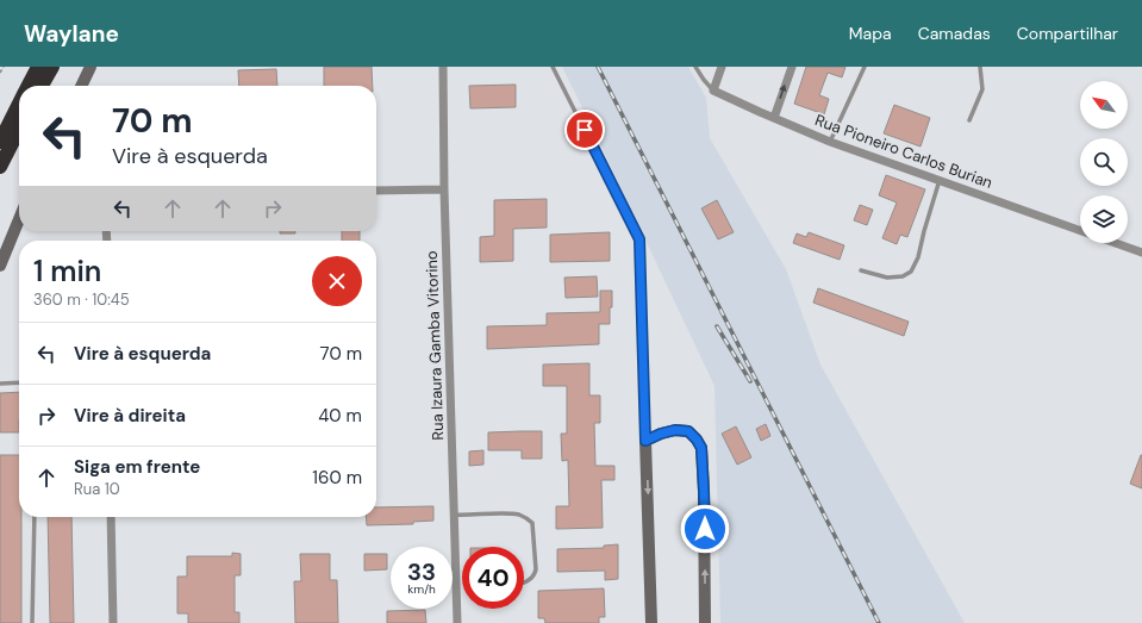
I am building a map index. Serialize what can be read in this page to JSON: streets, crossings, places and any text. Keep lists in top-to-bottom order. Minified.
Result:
{"streets":{"street":["Rua Pioneiro Carlos Burian","Rua Izaura Gamba Vitorino"]},"north":"top left","page":{"header":"Waylane","nav":["Mapa","Camadas","Compartilhar"],"turn":["70 m","Vire à esquerda"],"heading":["1 min","360 m · 10:45"],"list":[{"name":"Vire à esquerda","value":"70 m"},{"name":"Vire à direita","value":"40 m"},{"name":"Siga em frente","note":"Rua 10","value":"160 m"}],"speed":"33 km/h","limit":"40"}}
